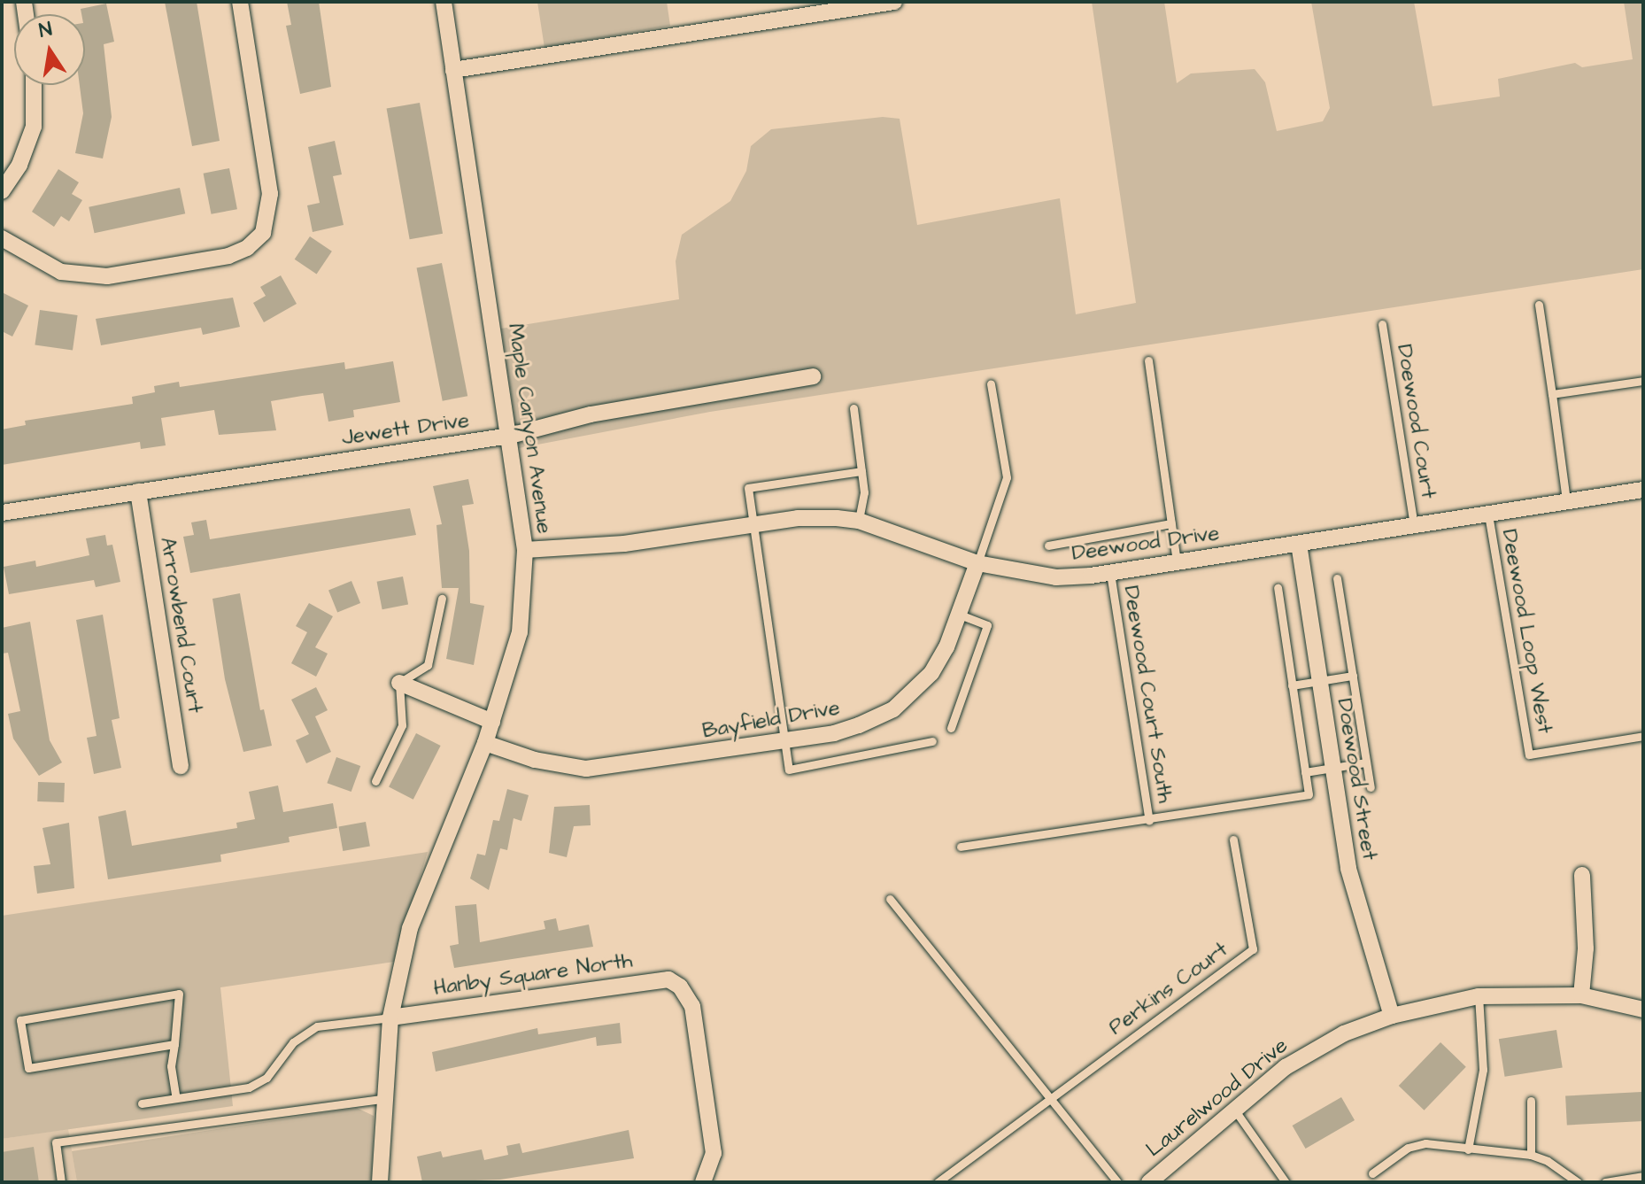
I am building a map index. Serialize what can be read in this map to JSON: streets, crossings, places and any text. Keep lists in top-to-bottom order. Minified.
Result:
{"streets":{"street":["Maple Canyon Avenue","Jewett Drive","Deewood Drive","Arrowbend Court","Bayfield Drive","Doewood Street","Hanby Square North","Laurelwood Drive"],"lane":["Doewood Court","Deewood Loop West","Deewood Court South","Perkins Court"]},"crossings":[["Doewood Court","Deewood Drive"],["Maple Canyon Avenue","Jewett Drive"],["Maple Canyon Avenue","Deewood Drive"],["Maple Canyon Avenue","Bayfield Drive"],["Maple Canyon Avenue","Hanby Square North"],["Jewett Drive","Arrowbend Court"],["Deewood Drive","Deewood Loop West"],["Deewood Drive","Deewood Court South"],["Deewood Drive","Bayfield Drive"],["Deewood Drive","Doewood Street"],["Doewood Street","Laurelwood Drive"]],"north":"top"}
